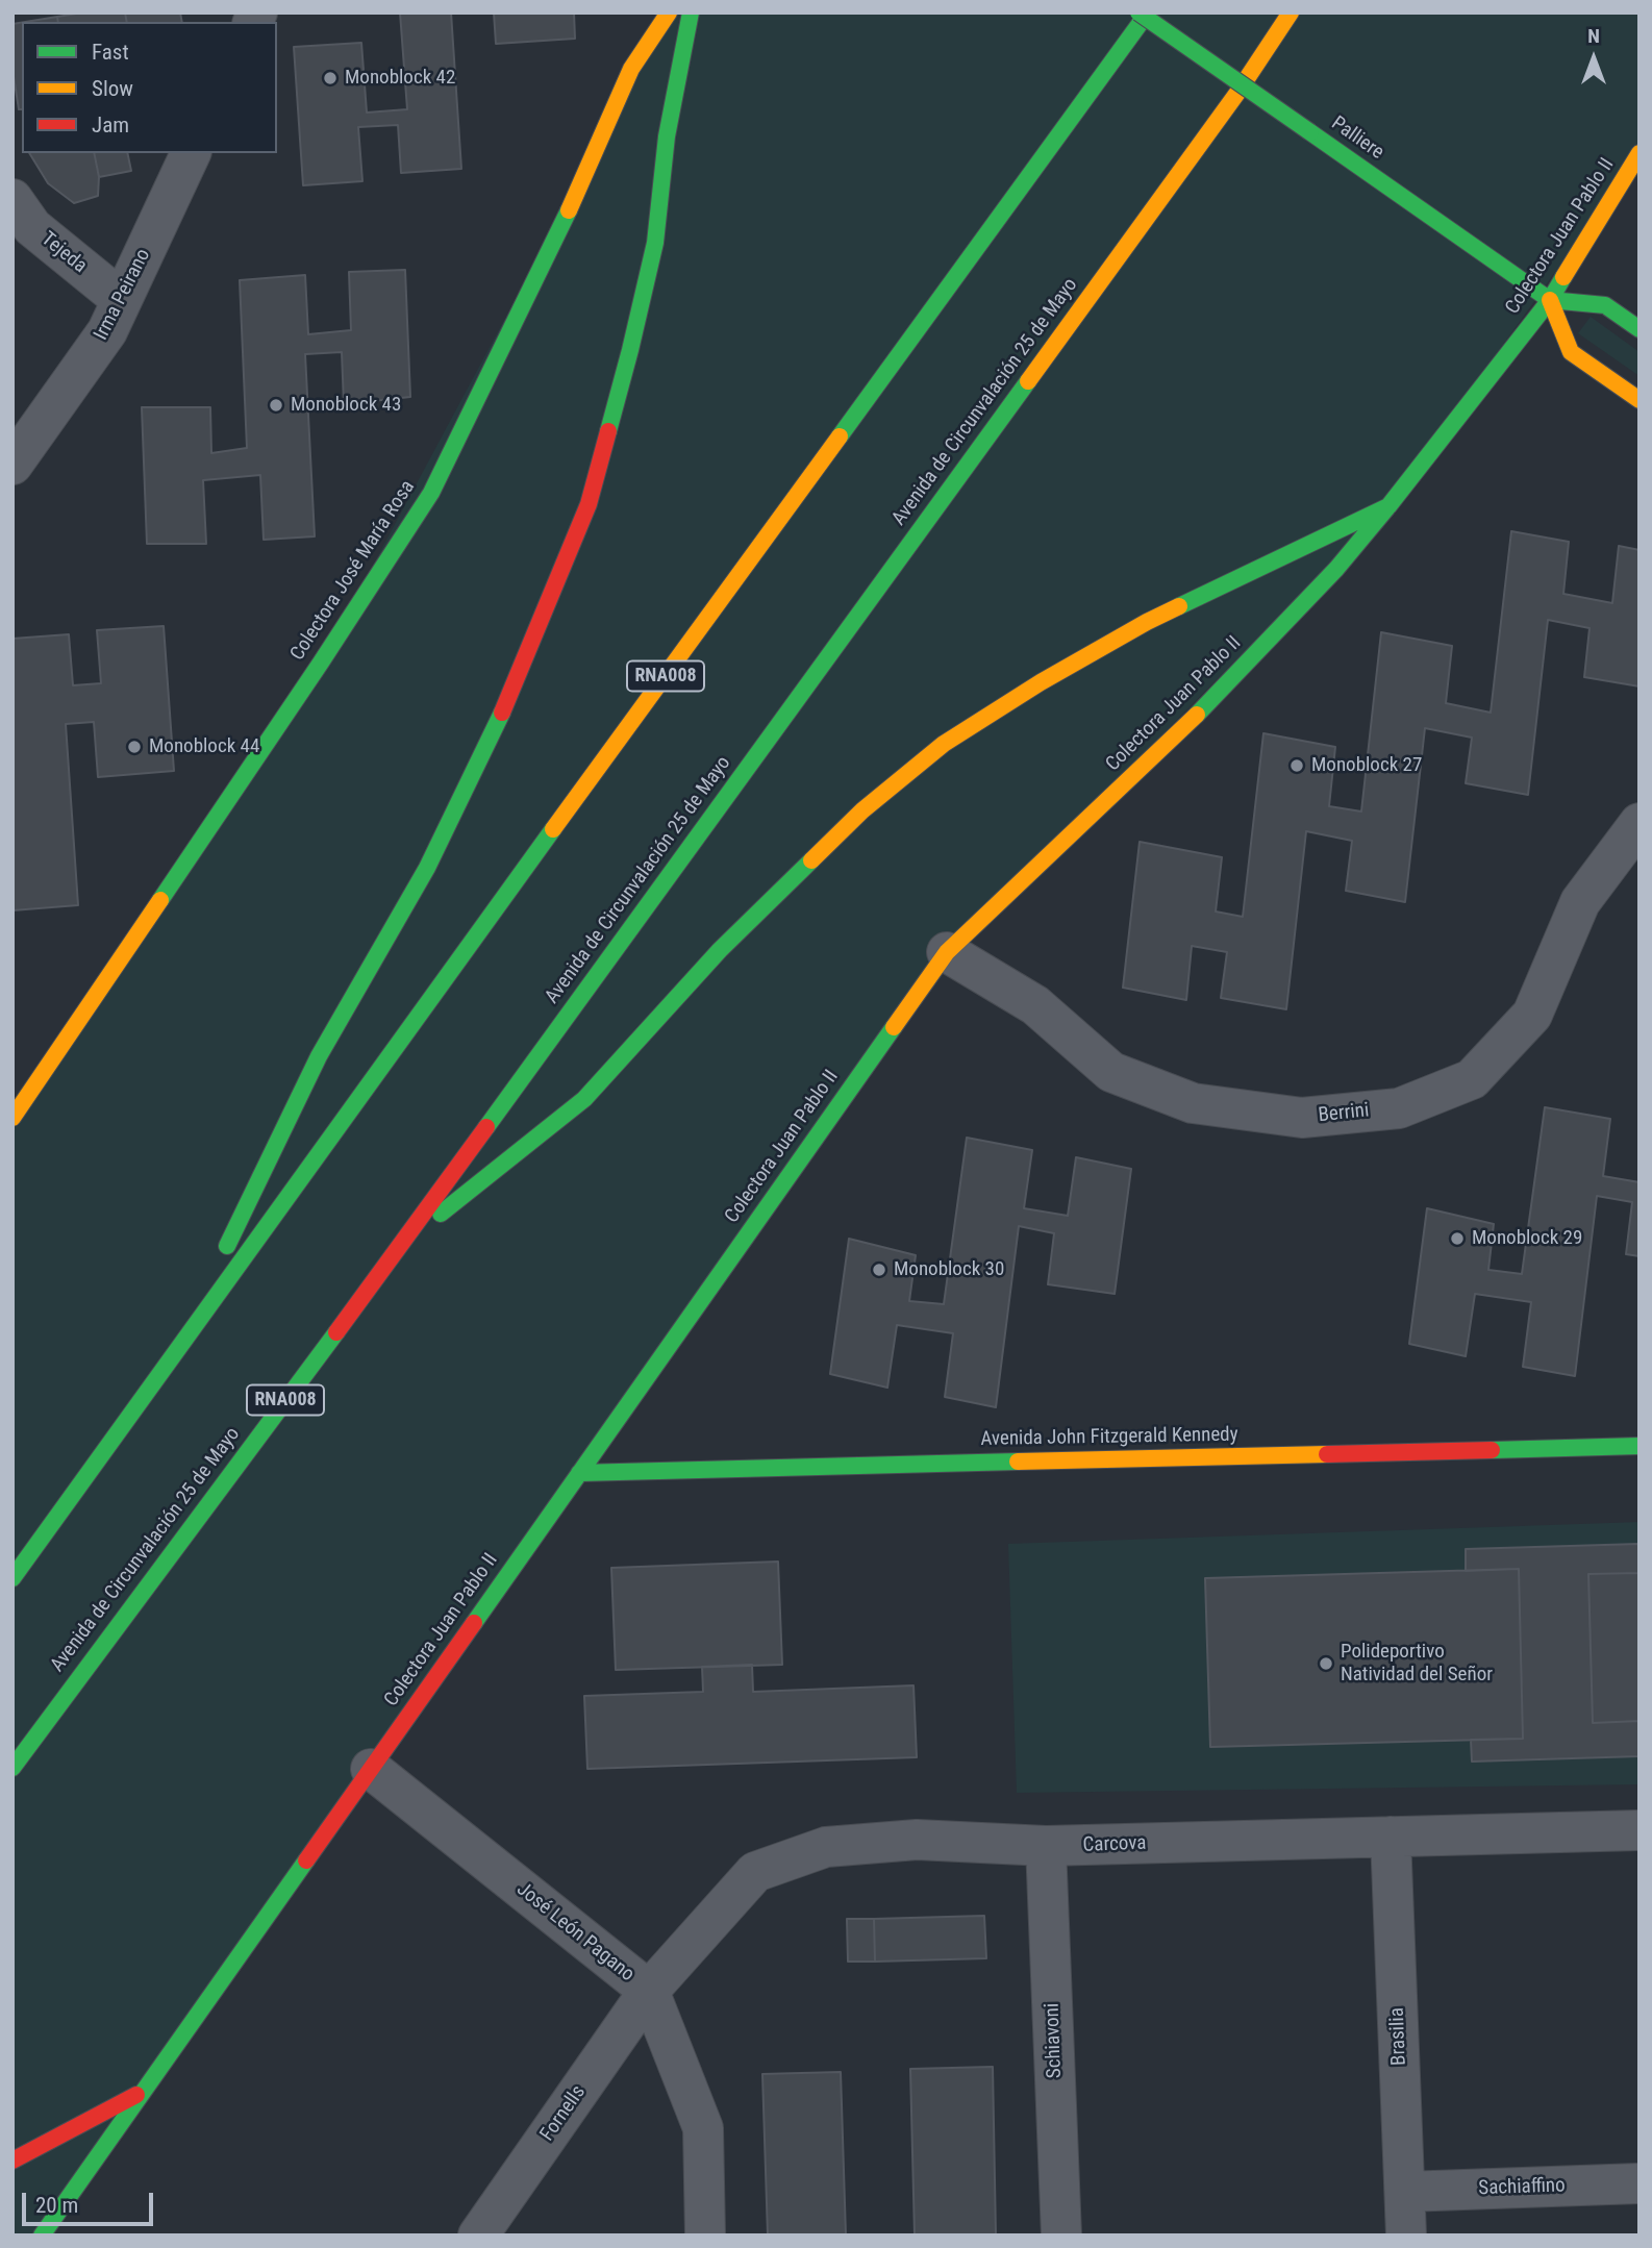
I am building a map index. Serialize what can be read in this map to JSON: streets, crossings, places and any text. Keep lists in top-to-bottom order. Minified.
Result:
{"streets":{"main road":["Palliere","Colectora Juan Pablo II","Avenida de Circunvalación 25 de Mayo","Colectora José María Rosa","RNA008","Avenida John Fitzgerald Kennedy"],"street":["Tejeda","Irma Peirano","Berrini","Carcova","José León Pagano","Brasilia","Schiavoni","Fornells","Sachiaffino"]},"crossings":[["Palliere","Colectora Juan Pablo II"],["Colectora Juan Pablo II","RNA008"],["Colectora Juan Pablo II","Berrini"],["Colectora Juan Pablo II","Avenida John Fitzgerald Kennedy"],["Colectora Juan Pablo II","José León Pagano"],["Tejeda","Irma Peirano"],["Avenida de Circunvalación 25 de Mayo","RNA008"],["Carcova","José León Pagano"],["Carcova","Brasilia"],["Carcova","Schiavoni"],["Carcova","Fornells"],["José León Pagano","Fornells"],["Brasilia","Sachiaffino"]],"places":["Monoblock 42","Monoblock 43","Monoblock 44","Monoblock 27","Monoblock 29","Monoblock 30","Polideportivo Natividad del Señor"],"legend":["Fast","Slow","Jam"],"scale_bar":"20 m","north":"top"}
